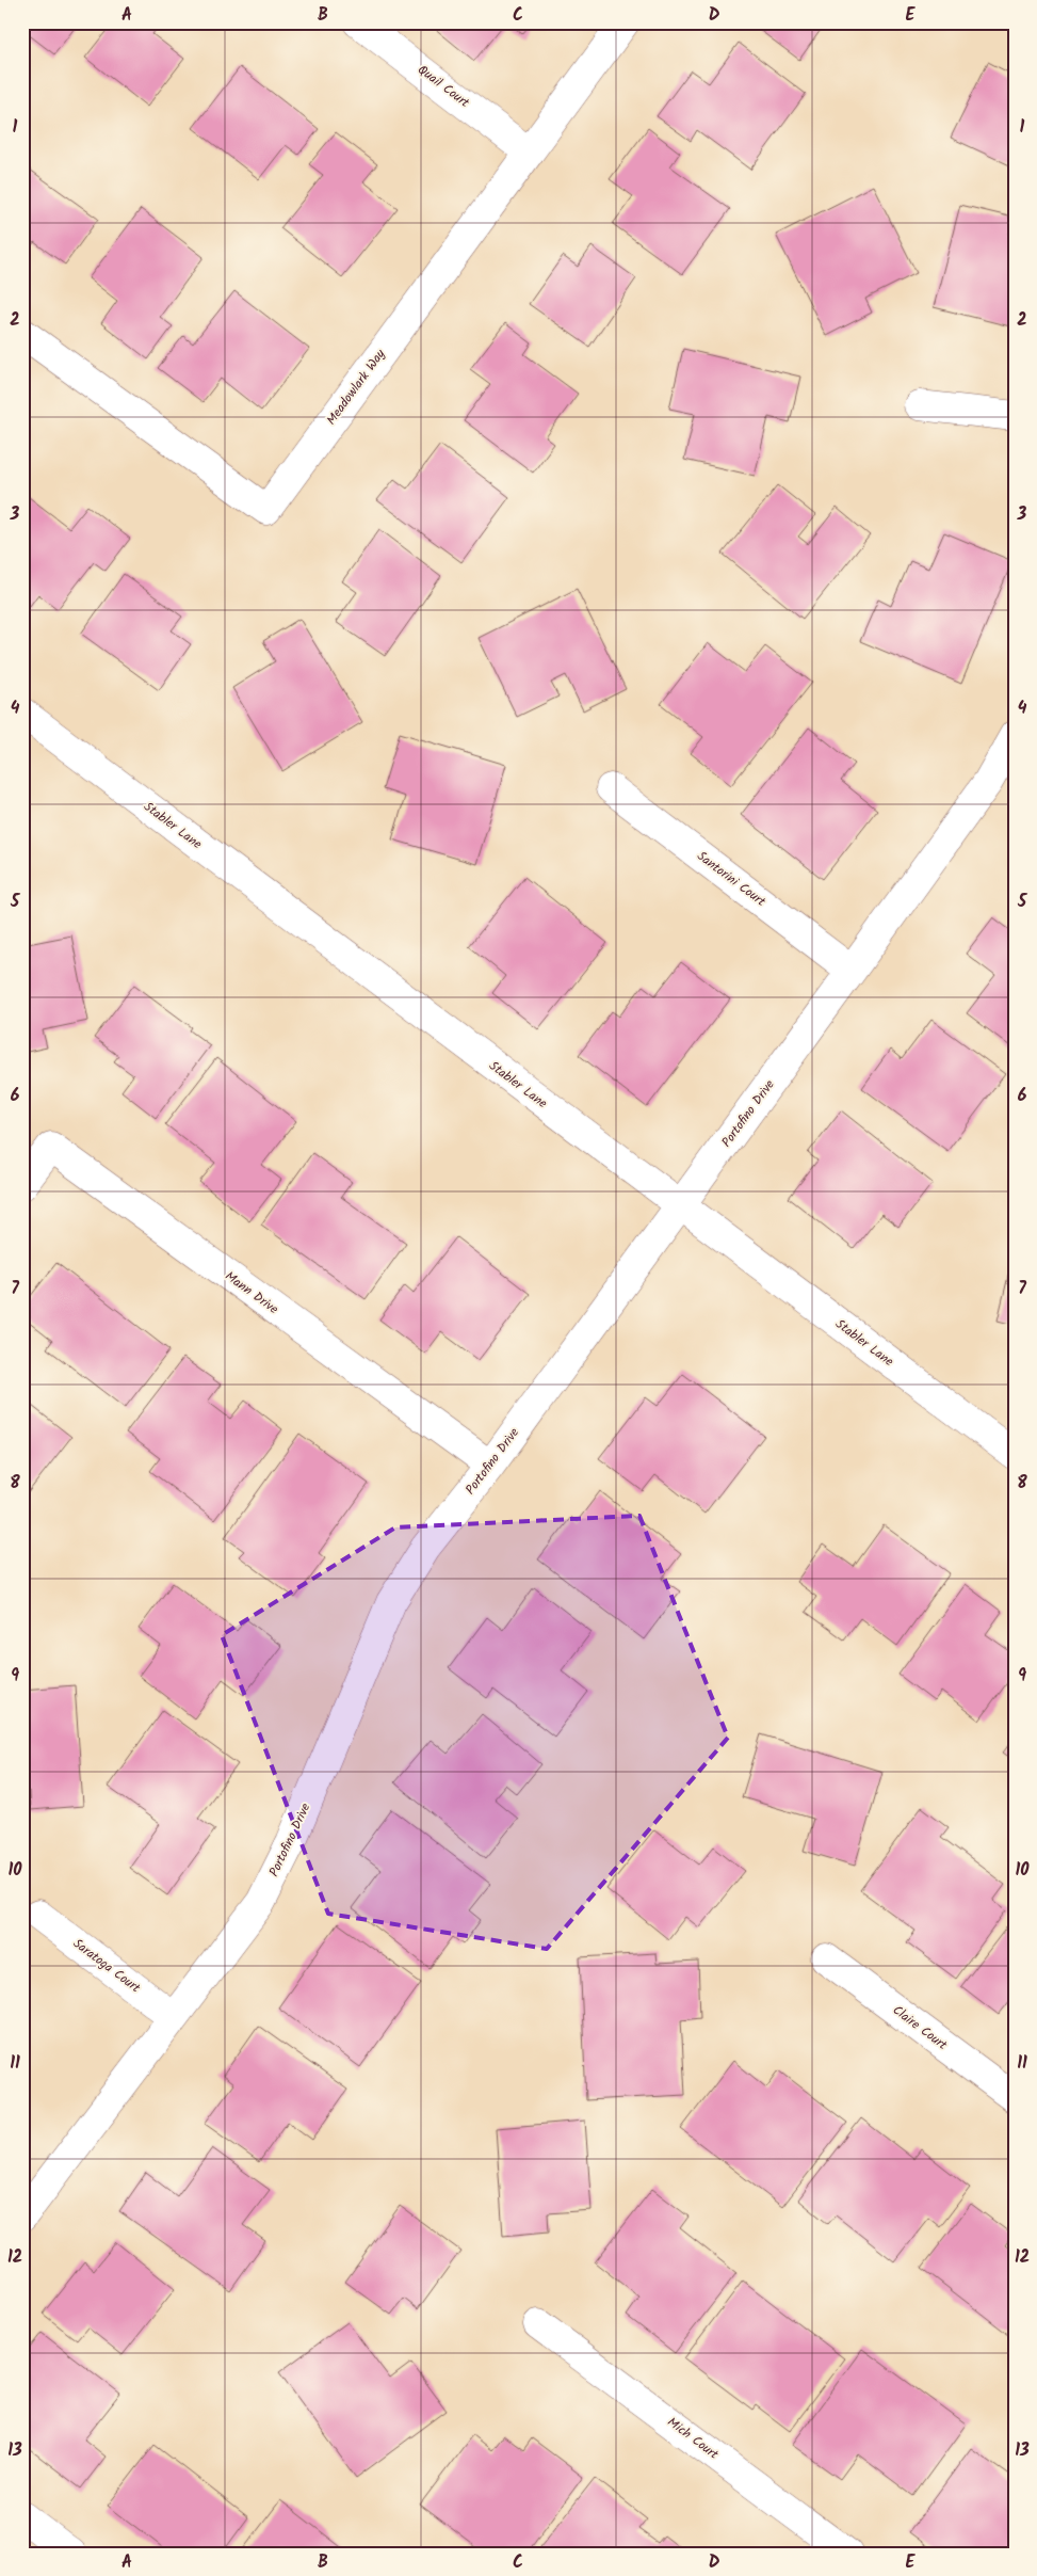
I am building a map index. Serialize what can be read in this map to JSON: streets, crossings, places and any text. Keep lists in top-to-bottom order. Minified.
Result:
{"streets":{"street":["Quail Court","Meadowlark Way","Stabler Lane","Santorini Court","Portofino Drive","Mann Drive","Saratoga Court","Claire Court","Mich Court"]},"crossings":[["Quail Court","Meadowlark Way"],["Stabler Lane","Portofino Drive"],["Santorini Court","Portofino Drive"],["Portofino Drive","Mann Drive"],["Portofino Drive","Saratoga Court"]],"grid":{"columns":["A","B","C","D","E"],"rows":["1","2","3","4","5","6","7","8","9","10","11","12","13"]}}
